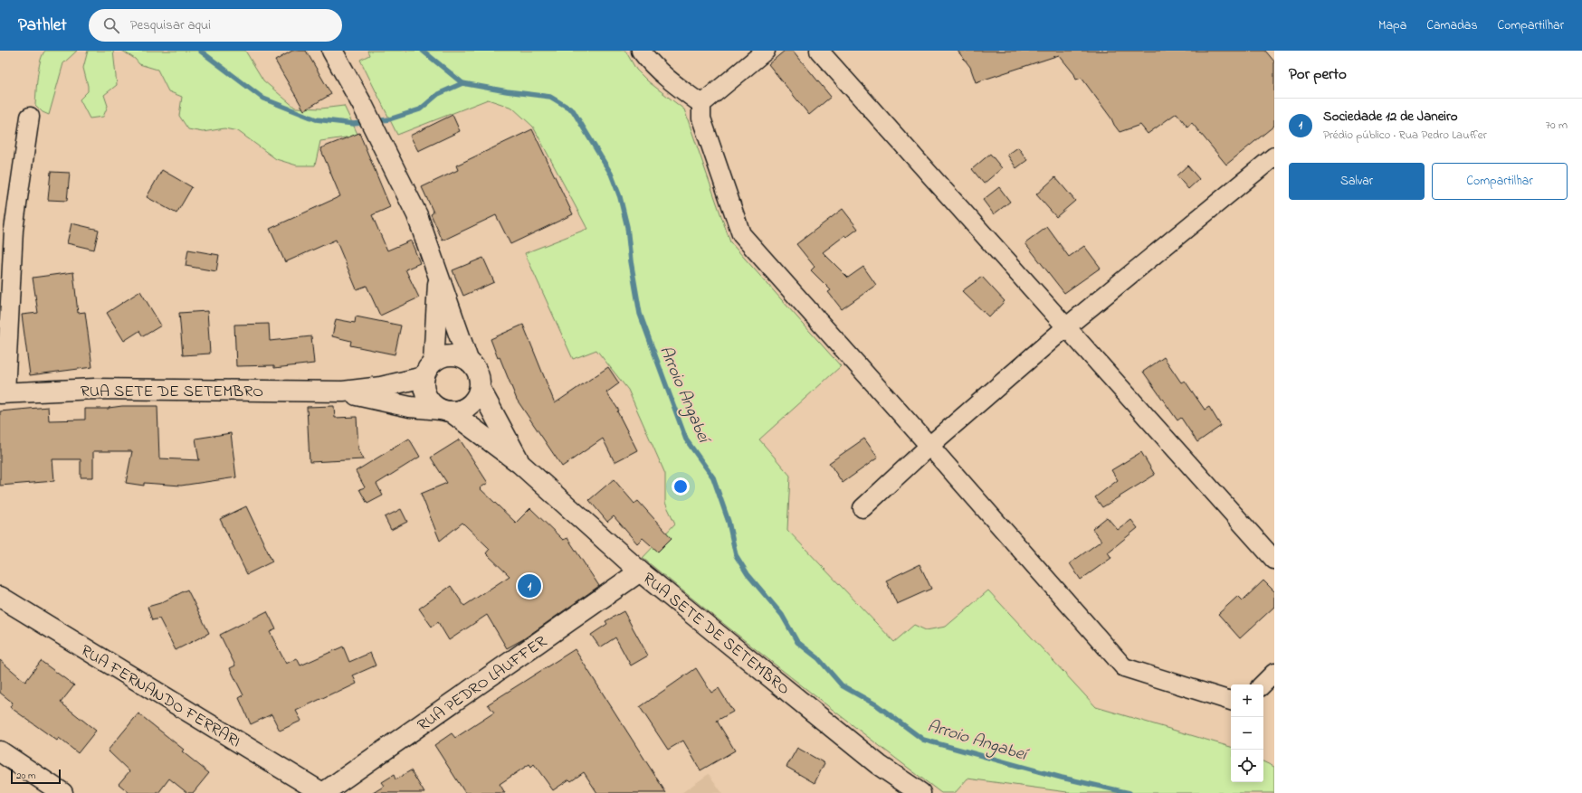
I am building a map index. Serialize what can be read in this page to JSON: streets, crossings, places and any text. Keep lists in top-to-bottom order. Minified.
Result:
{"streets":{"main road":["RUA SETE DE SETEMBRO","RUA PEDRO LAUFFER","RUA FERNANDO FERRARI"]},"crossings":[["RUA SETE DE SETEMBRO","RUA PEDRO LAUFFER"],["RUA PEDRO LAUFFER","RUA FERNANDO FERRARI"]],"water":["Arroio Angabeí"],"scale_bar":"20 m","page":{"header":"Pathlet","search":"Pesquisar aqui","nav":["Mapa","Camadas","Compartilhar"],"heading":"Por perto","list":[{"mark":"1","name":"Sociedade 12 de Janeiro","note":"Prédio público · Rua Pedro Lauffer","value":"70 m"}],"buttons":["Salvar","Compartilhar"],"pins":"1","map_buttons":["+","−"],"scale":"20 m"}}
